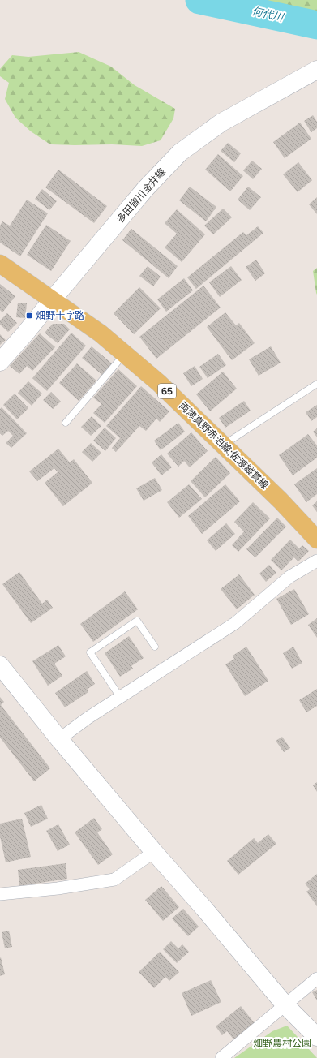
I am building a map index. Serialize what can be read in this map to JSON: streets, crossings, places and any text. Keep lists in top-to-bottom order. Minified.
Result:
{"streets":{"main road":["65","両津真野赤泊線;佐渡縦貫線"],"street":["多田皆川金井線"]},"crossings":[["多田皆川金井線","両津真野赤泊線;佐渡縦貫線"]],"water":["何代川"],"parks":["畑野農村公園"],"places":{"transit":["畑野十字路"]}}
